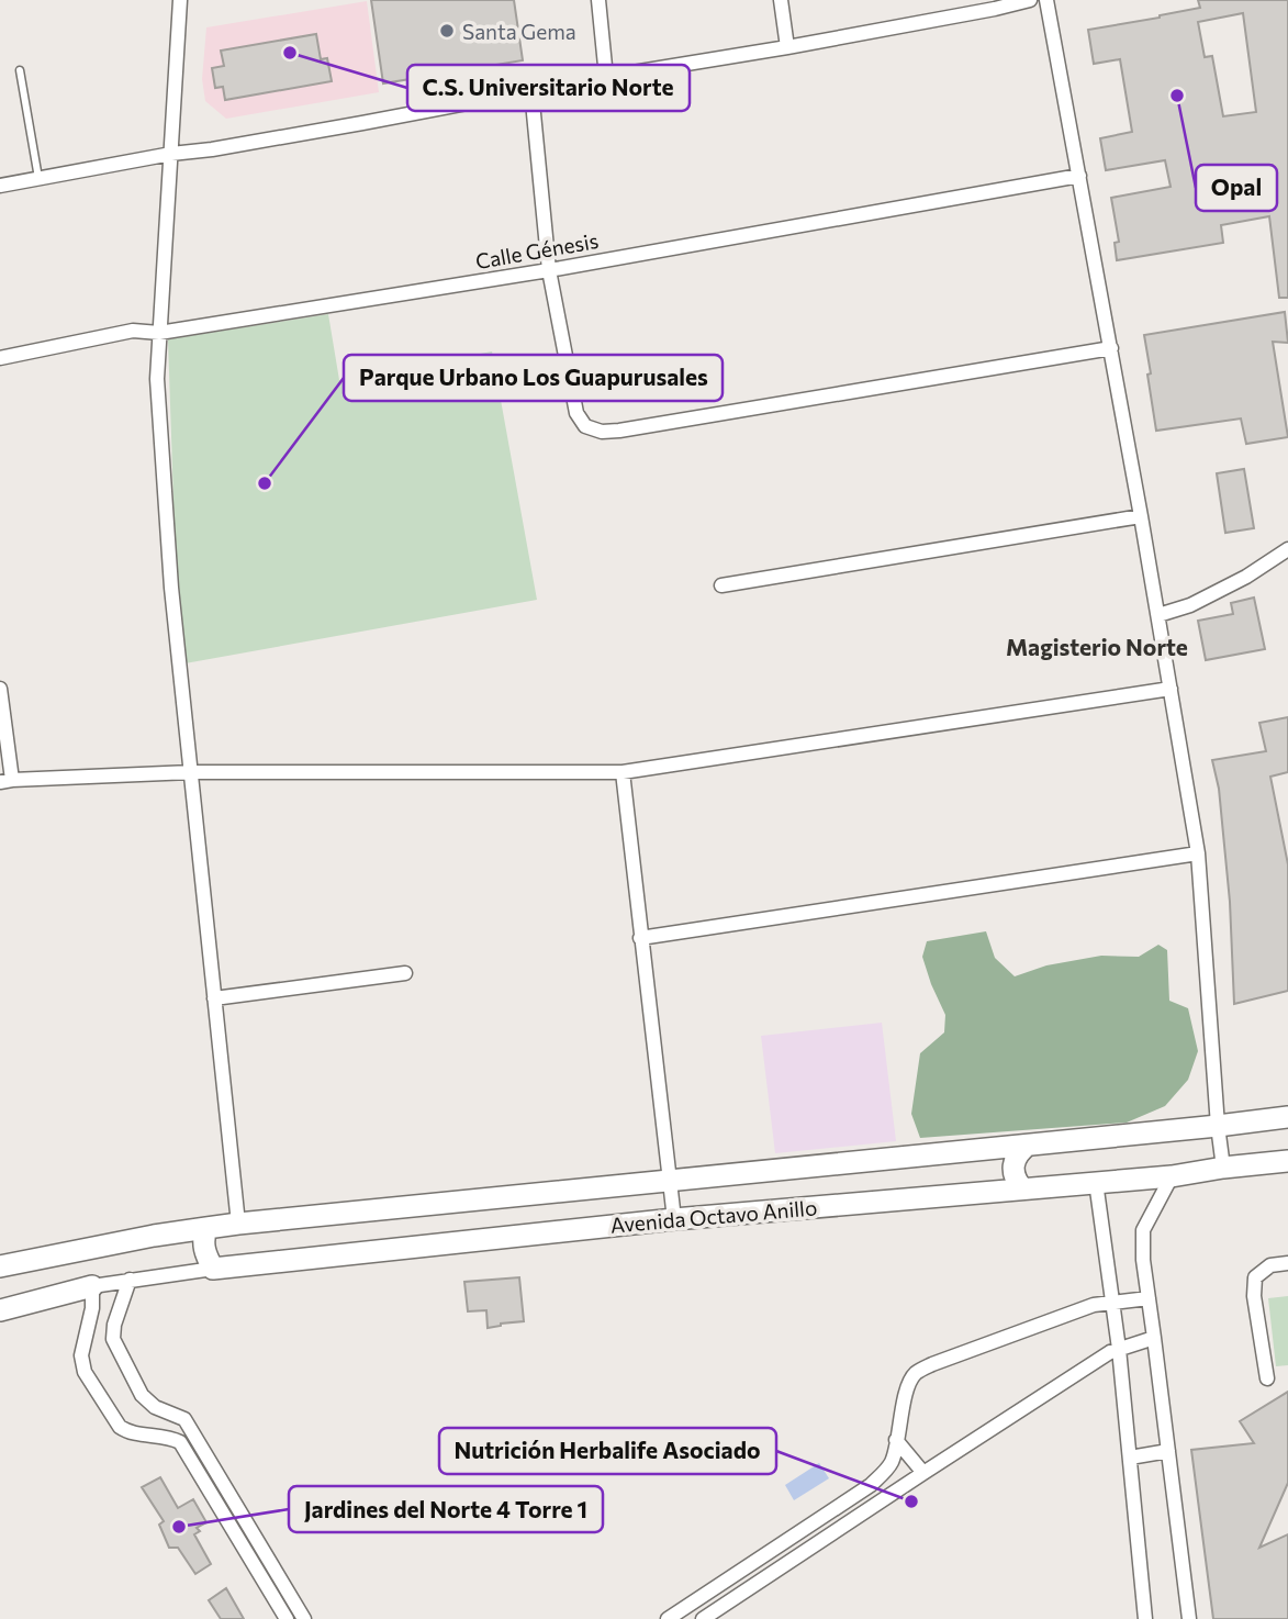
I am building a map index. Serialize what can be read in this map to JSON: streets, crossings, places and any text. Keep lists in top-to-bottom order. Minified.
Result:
{"streets":{"street":["Calle Génesis","Avenida Octavo Anillo"]},"districts":["Magisterio Norte"],"places":["Santa Gema","C.S. Universitario Norte","Opal","Parque Urbano Los Guapurusales","Nutrición Herbalife Asociado","Jardines del Norte 4 Torre 1"]}
